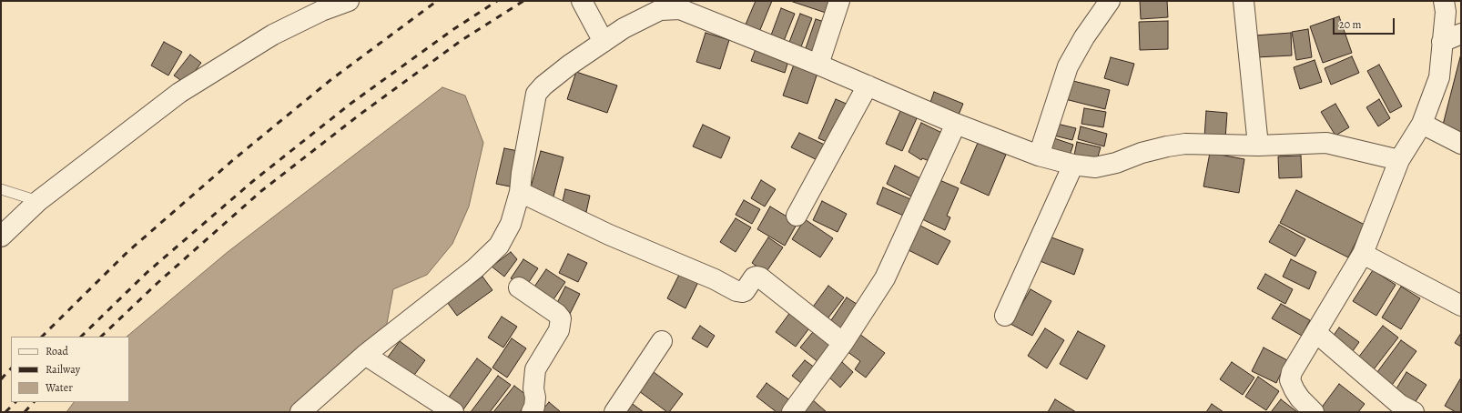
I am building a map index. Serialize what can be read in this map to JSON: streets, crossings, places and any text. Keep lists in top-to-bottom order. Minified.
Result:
{"legend":["Road","Railway","Water"],"scale_bar":"20 m"}
